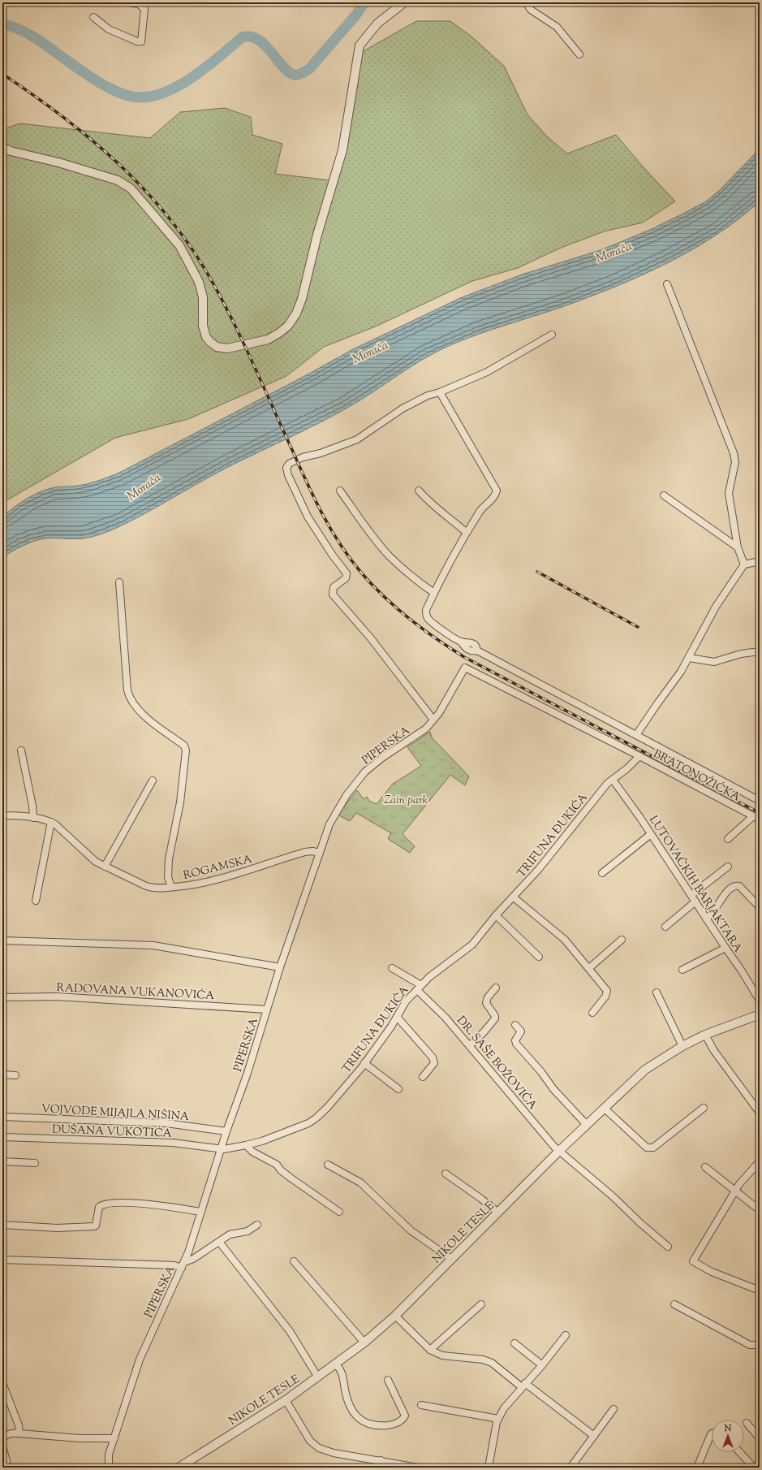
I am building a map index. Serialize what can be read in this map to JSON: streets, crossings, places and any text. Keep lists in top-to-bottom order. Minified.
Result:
{"streets":{"street":["PIPERSKA","BRATONOŽIĆKA","TRIFUNA ĐUKIĆA","ROGAMSKA","LUTOVAČKIH BARJAKTARA","RADOVANA VUKANOVIĆA","DR. SAŠE BOŽOVIĆA","VOJVODE MIJAJLA NIŠINA","DUŠANA VUKOTIĆA","NIKOLE TESLE"]},"crossings":[["PIPERSKA","BRATONOŽIĆKA"],["PIPERSKA","TRIFUNA ĐUKIĆA"],["PIPERSKA","ROGAMSKA"],["PIPERSKA","RADOVANA VUKANOVIĆA"],["PIPERSKA","VOJVODE MIJAJLA NIŠINA"],["PIPERSKA","DUŠANA VUKOTIĆA"],["BRATONOŽIĆKA","TRIFUNA ĐUKIĆA"],["BRATONOŽIĆKA","LUTOVAČKIH BARJAKTARA"],["TRIFUNA ĐUKIĆA","LUTOVAČKIH BARJAKTARA"],["TRIFUNA ĐUKIĆA","DR. SAŠE BOŽOVIĆA"],["TRIFUNA ĐUKIĆA","DUŠANA VUKOTIĆA"],["DR. SAŠE BOŽOVIĆA","NIKOLE TESLE"]],"water":["Morača"],"parks":["Zain park"],"north":"top"}
